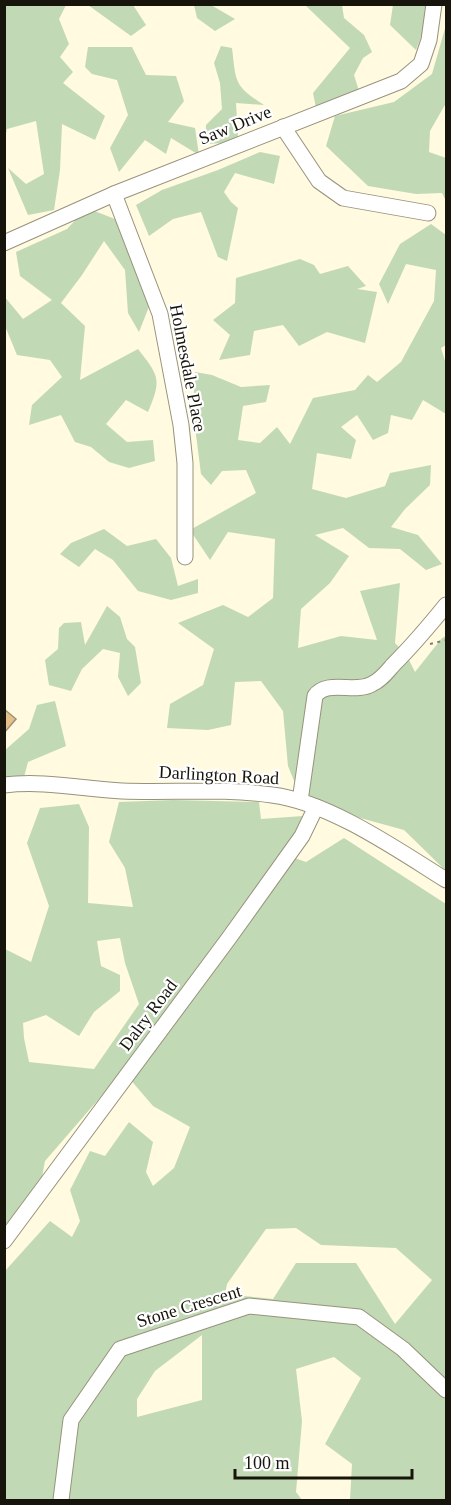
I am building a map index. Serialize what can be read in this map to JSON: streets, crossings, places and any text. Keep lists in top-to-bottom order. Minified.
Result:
{"streets":{"street":["Saw Drive","Holmesdale Place","Darlington Road","Dalry Road","Stone Crescent"]},"crossings":[["Saw Drive","Holmesdale Place"],["Darlington Road","Dalry Road"]],"scale_bar":"100 m"}
